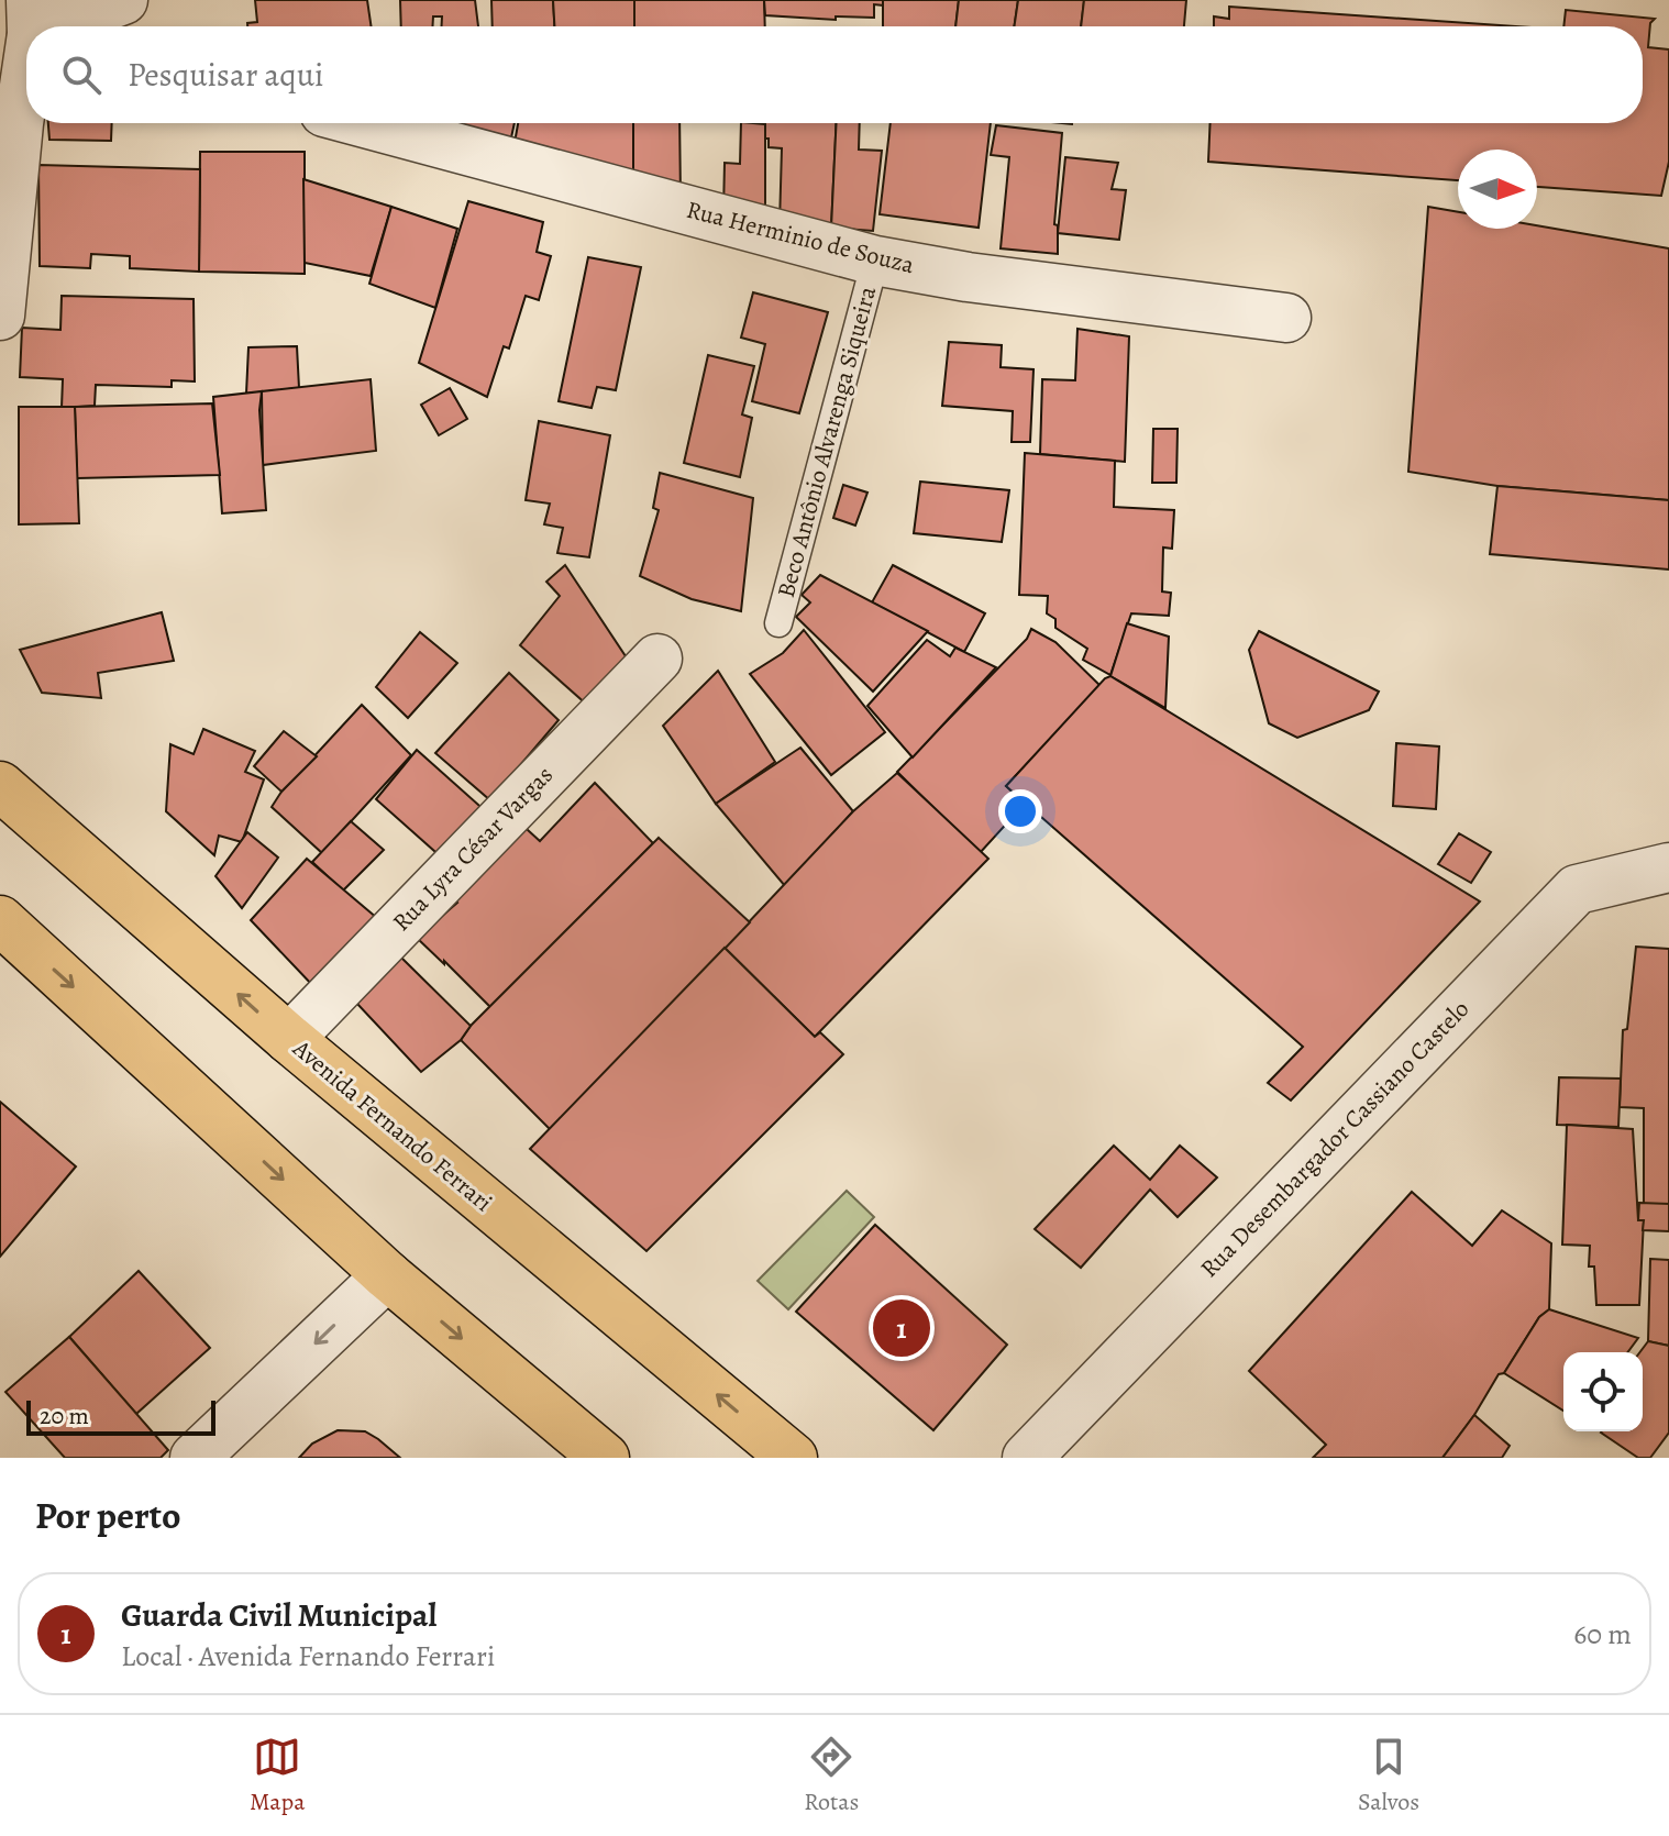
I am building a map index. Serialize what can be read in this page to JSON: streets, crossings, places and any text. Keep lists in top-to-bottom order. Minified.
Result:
{"streets":{"main road":["Avenida Fernando Ferrari"],"street":["Rua Herminio de Souza","Rua Lyra César Vargas","Rua Desembargador Cassiano Castelo"],"lane":["Beco Antônio Alvarenga Siqueira"]},"crossings":[["Rua Herminio de Souza","Beco Antônio Alvarenga Siqueira"],["Rua Lyra César Vargas","Avenida Fernando Ferrari"]],"scale_bar":"20 m","north":"right","page":{"search":"Pesquisar aqui","pins":"1","scale":"20 m","heading":"Por perto","list":[{"mark":"1","name":"Guarda Civil Municipal","note":"Local · Avenida Fernando Ferrari","value":"60 m"}],"nav":["Mapa","Rotas","Salvos"]}}
